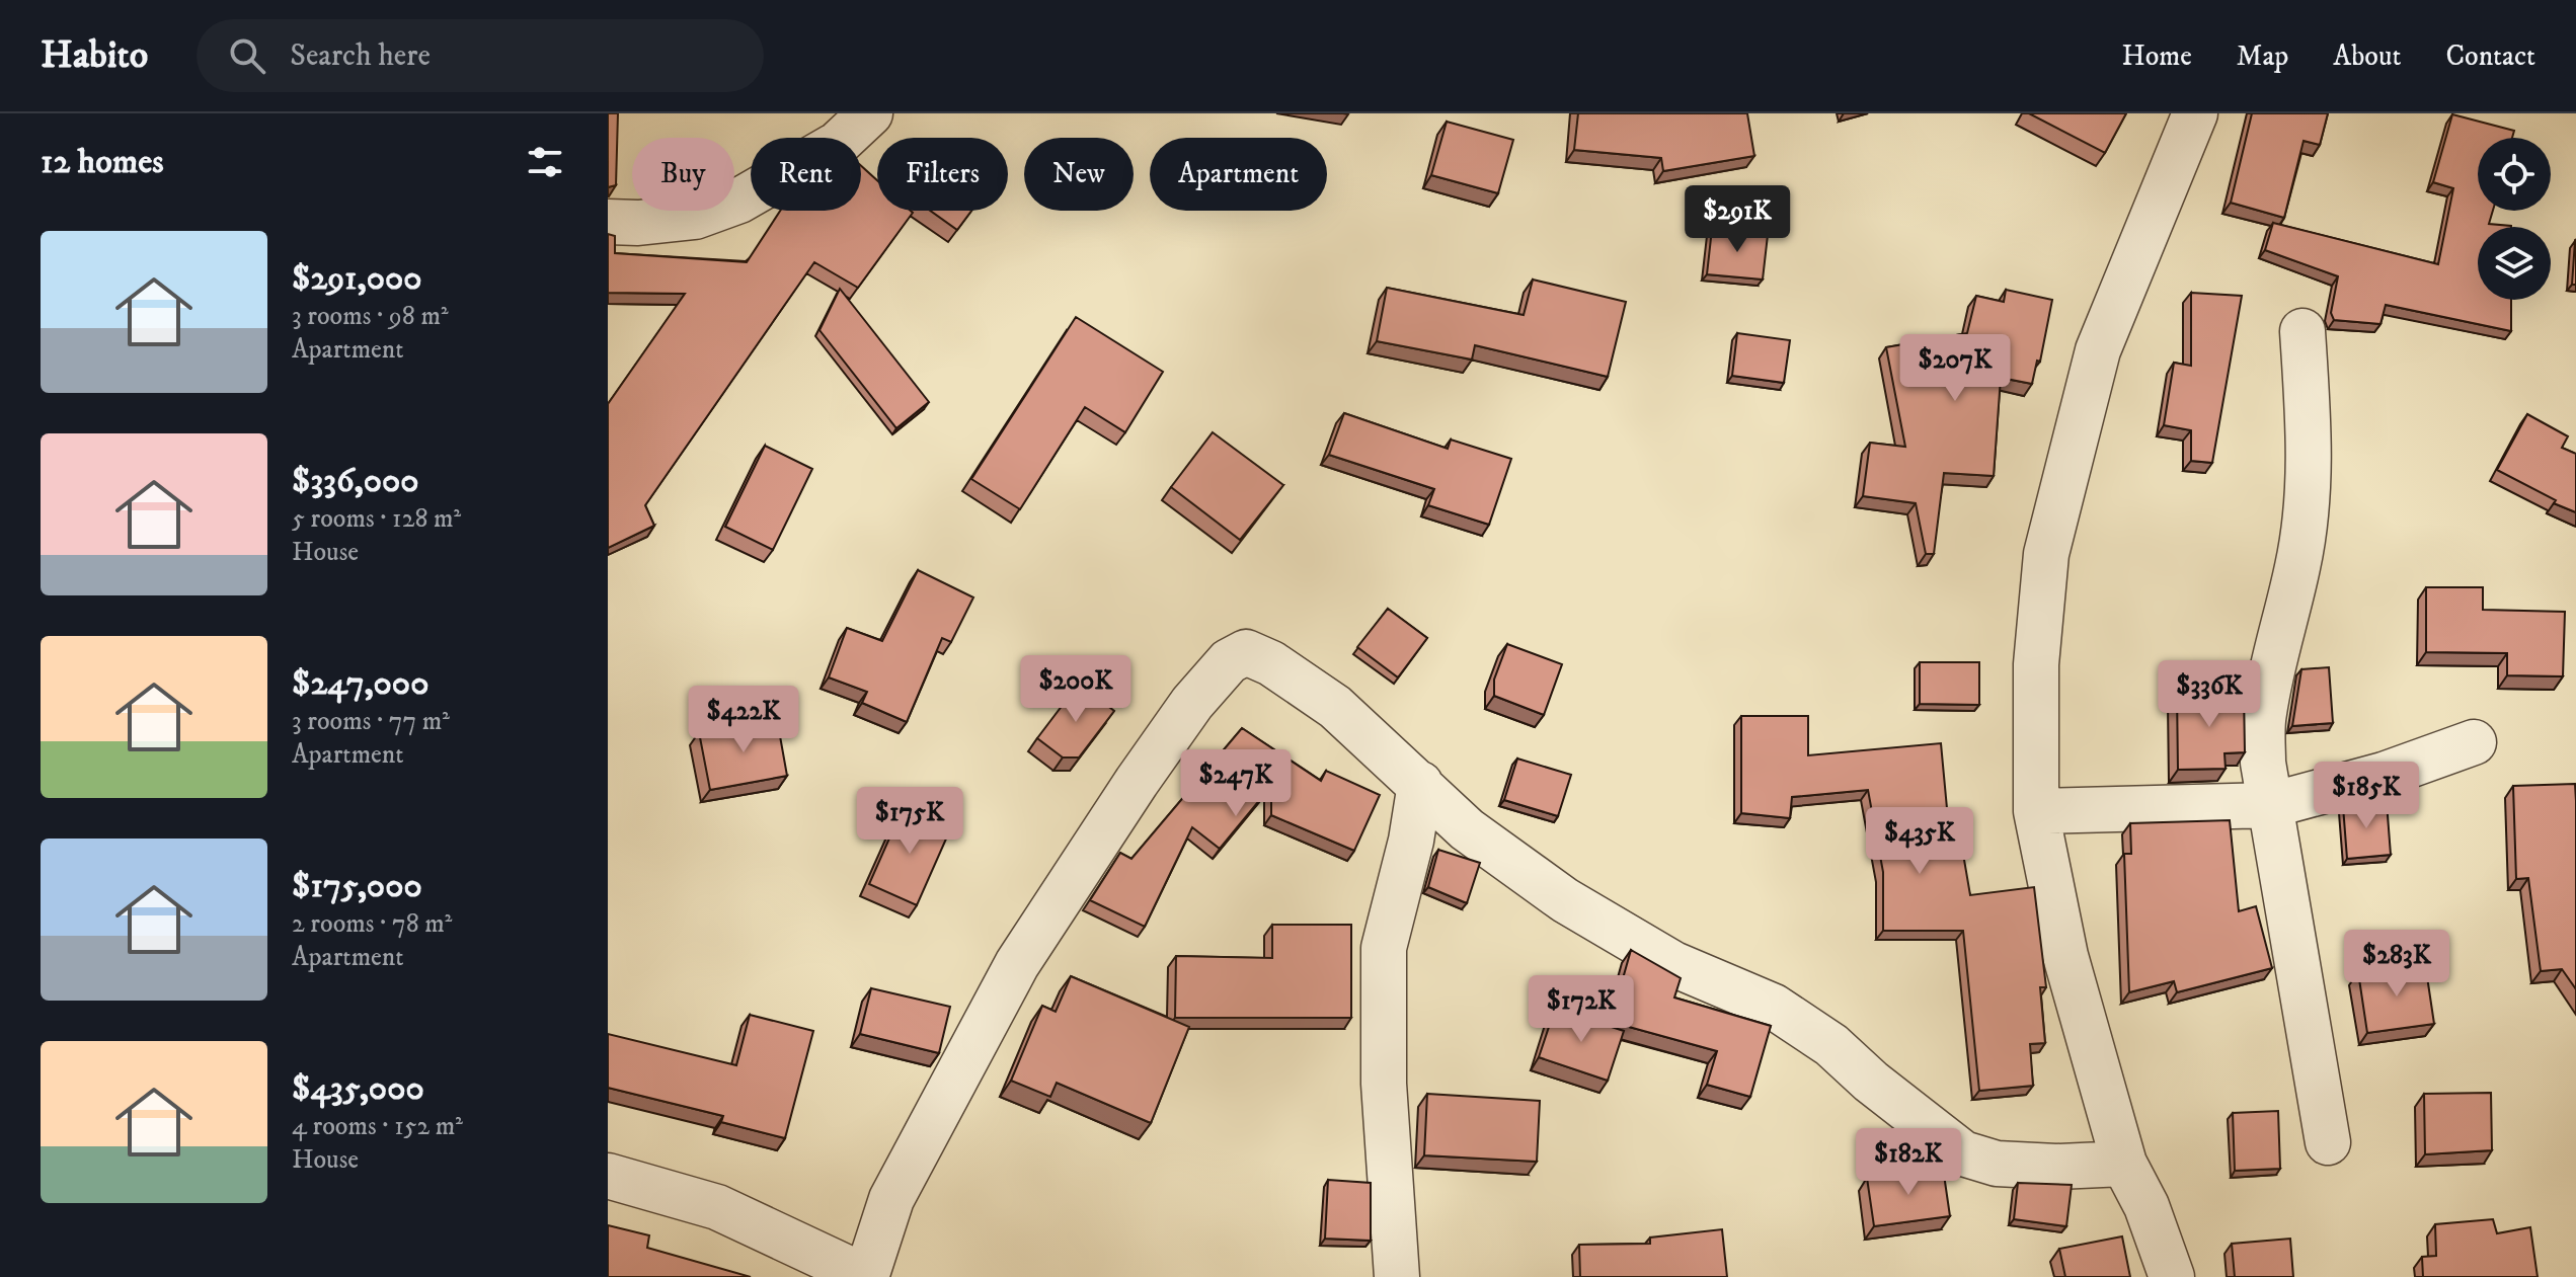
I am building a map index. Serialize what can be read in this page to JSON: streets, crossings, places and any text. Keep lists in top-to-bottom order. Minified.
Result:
{"page":{"header":"Habito","search":"Search here","nav":["Home","Map","About","Contact"],"heading":"12 homes","chip":["Buy","Rent","Filters","New","Apartment"],"price":["$291K","$207K","$200K","$336K","$422K","$247K","$185K","$175K","$435K","$283K","$172K","$182K"],"list":[{"name":"$291,000","note":"3 rooms · 98 m² · Apartment"},{"name":"$336,000","note":"5 rooms · 128 m² · House"},{"name":"$247,000","note":"3 rooms · 77 m² · Apartment"},{"name":"$175,000","note":"2 rooms · 78 m² · Apartment"},{"name":"$435,000","note":"4 rooms · 152 m² · House"}]}}
